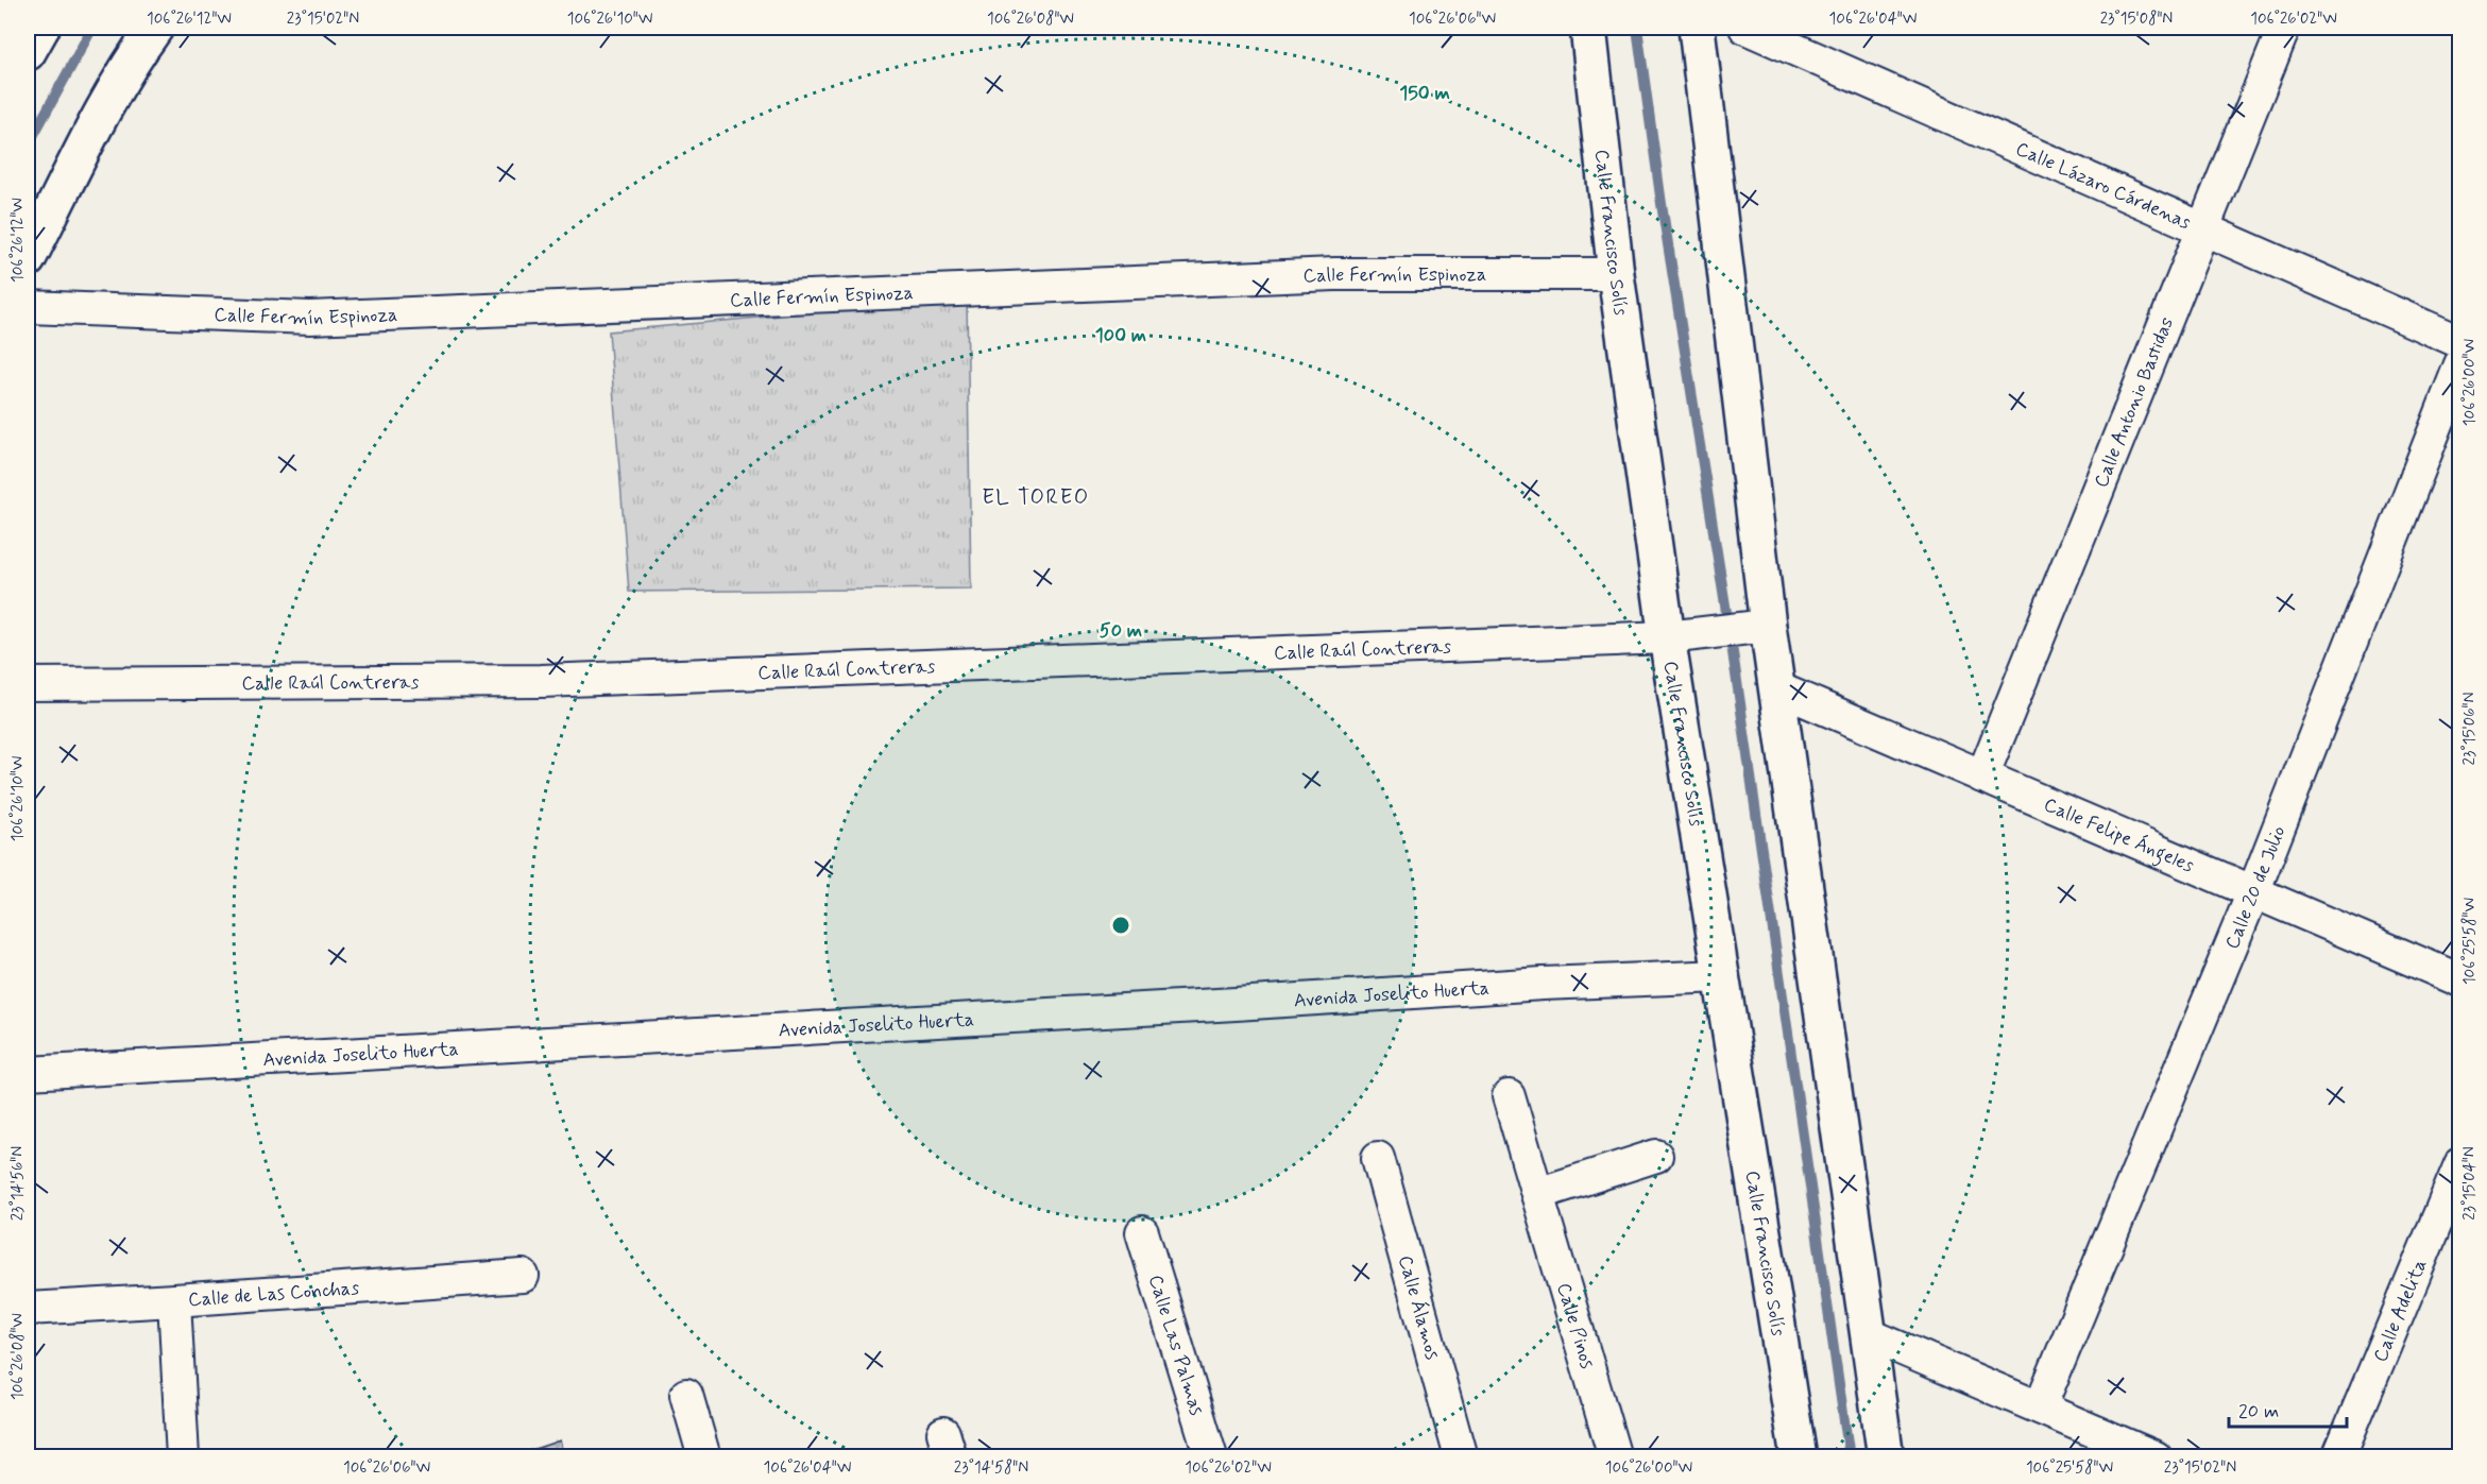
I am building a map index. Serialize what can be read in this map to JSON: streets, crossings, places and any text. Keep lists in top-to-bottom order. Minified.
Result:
{"streets":{"main road":["Calle Francisco Solís"],"street":["Calle Lázaro Cárdenas","Calle Fermín Espinoza","Calle Antonio Bastidas","Calle Raúl Contreras","Calle Felipe Ángeles","Calle 20 de Julio","Avenida Joselito Huerta","Calle de Las Conchas","Calle Álamos","Calle Adelita","Calle Pinos","Calle Las Palmas"]},"crossings":[["Calle Lázaro Cárdenas","Calle Antonio Bastidas"],["Calle Francisco Solís","Calle Fermín Espinoza"],["Calle Francisco Solís","Calle Raúl Contreras"],["Calle Francisco Solís","Avenida Joselito Huerta"],["Calle Antonio Bastidas","Calle Felipe Ángeles"],["Calle Felipe Ángeles","Calle 20 de Julio"]],"districts":["EL TOREO"],"scale_bar":"20 m","coordinates":["106°26'12\"W","23°15'02\"N","106°26'10\"W","106°26'08\"W","106°26'06\"W","106°26'04\"W","23°15'08\"N","106°26'02\"W","106°26'00\"W","23°15'06\"N","106°25'58\"W","23°15'04\"N","23°14'56\"N","23°14'58\"N"],"rings":["150 m","100 m","50 m"]}
